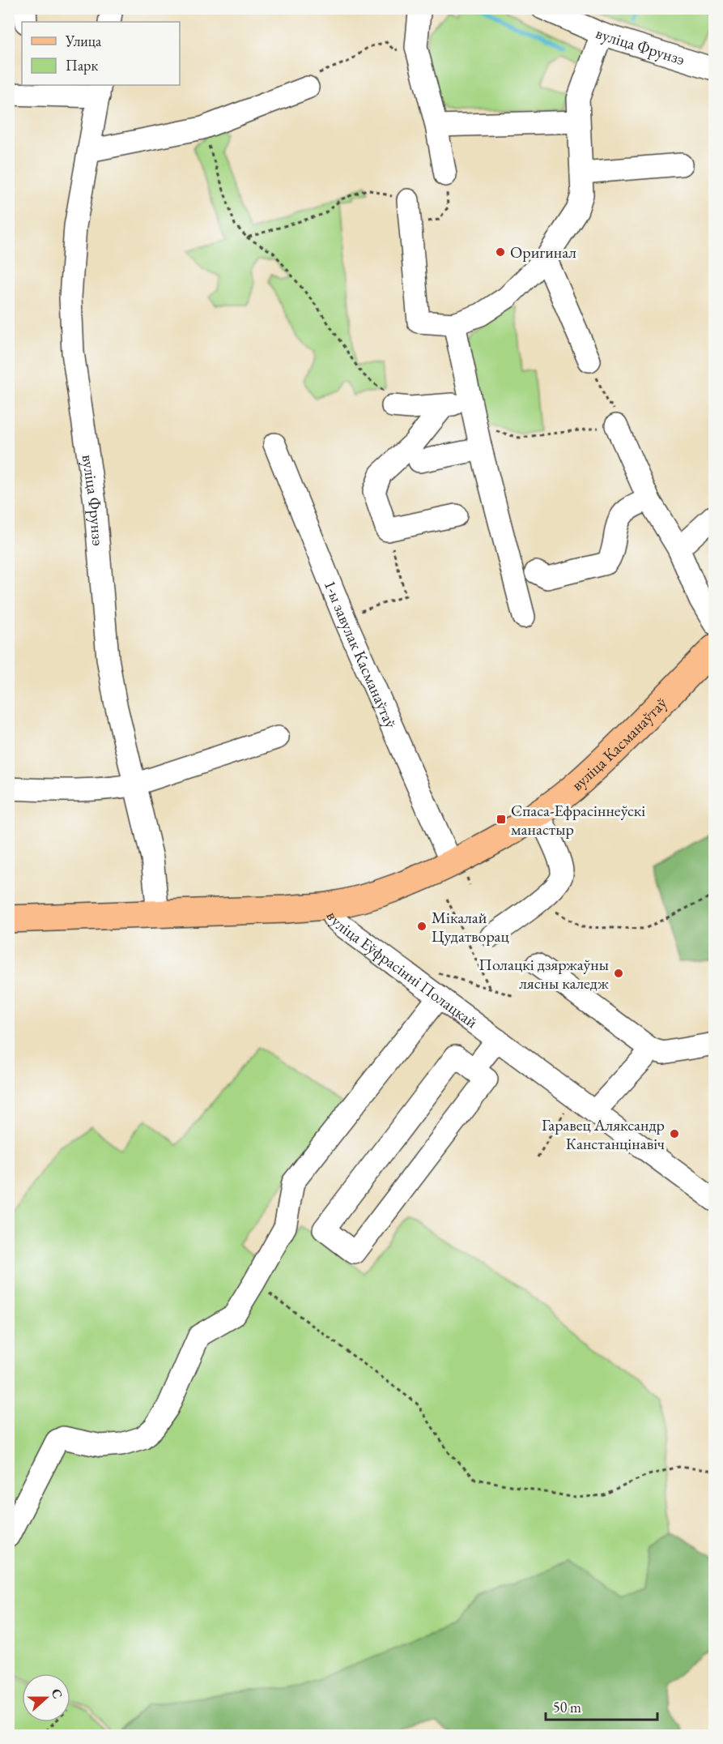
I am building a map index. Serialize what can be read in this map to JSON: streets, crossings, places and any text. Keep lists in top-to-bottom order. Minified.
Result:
{"streets":{"main road":["вуліца Касманаўтаў","вуліца Еўфрасінні Полацкай"],"street":["вуліца Фрунзэ","1-ы завулак Касманаўтаў"]},"crossings":[["вуліца Фрунзэ","вуліца Еўфрасінні Полацкай"],["1-ы завулак Касманаўтаў","вуліца Касманаўтаў"],["вуліца Касманаўтаў","вуліца Еўфрасінні Полацкай"]],"places":{"other":["Оригинал","Мікалай Цудатворац","Полацкі дзяржаўны лясны каледж","Гаравец Аляксандр Канстанцінавіч"],"transit":["Спаса-Ефрасіннеўскі манастыр"]},"legend":["Улица","Парк"],"scale_bar":"50 m","north":"right"}
